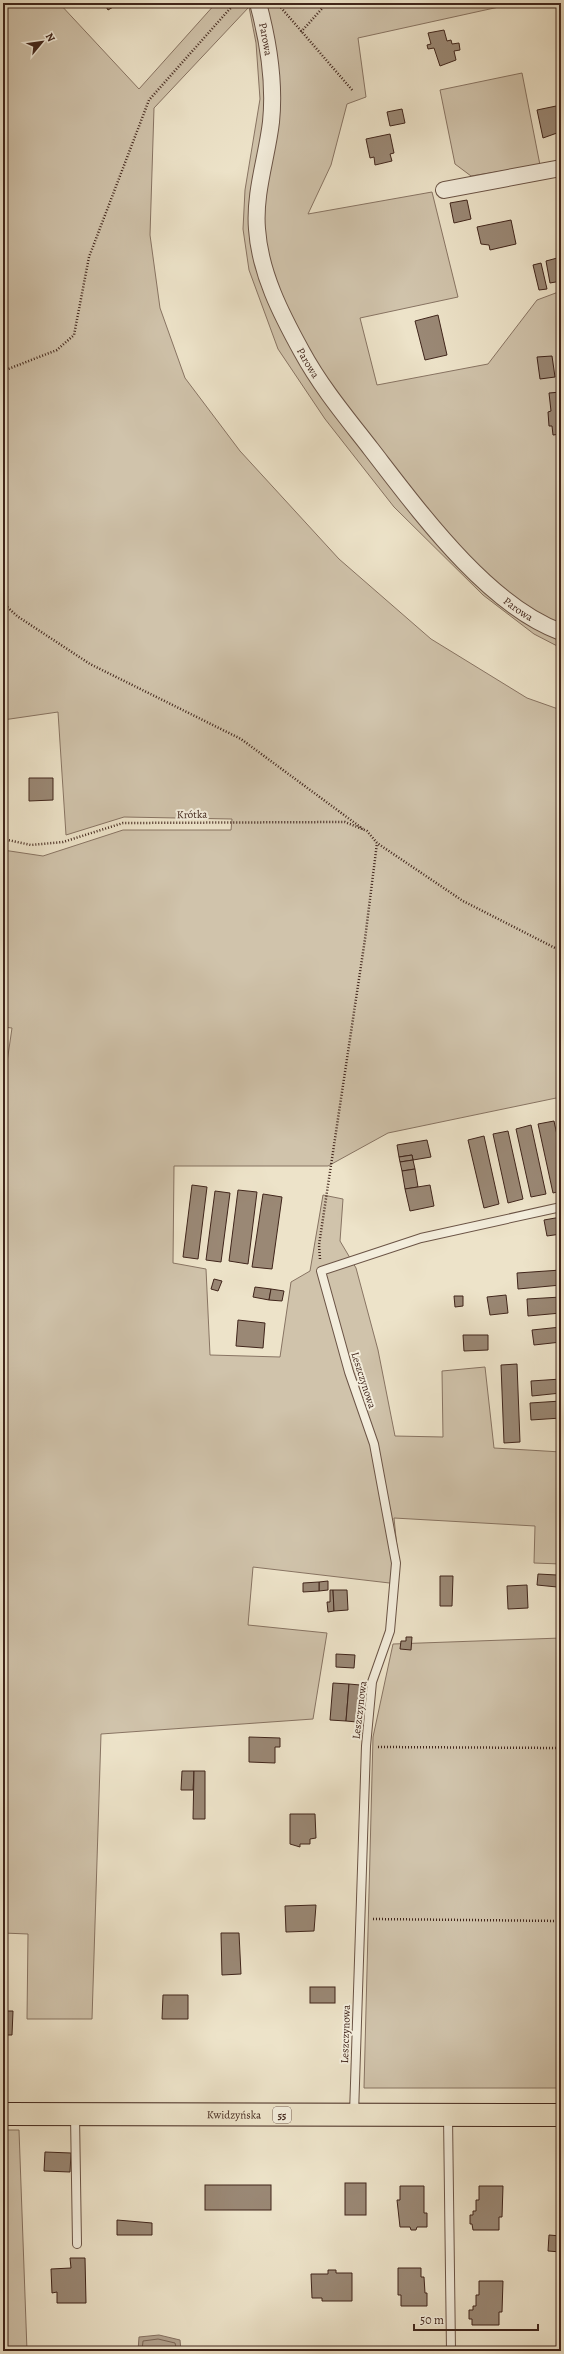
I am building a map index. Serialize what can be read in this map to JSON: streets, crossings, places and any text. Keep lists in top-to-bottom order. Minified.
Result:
{"streets":{"main road":["Kwidzyńska","55"],"street":["Parowa"],"lane":["Leszczynowa"],"path":["Krótka"]},"crossings":[["Leszczynowa","Kwidzyńska"]],"scale_bar":"50 m","north":"top right"}
